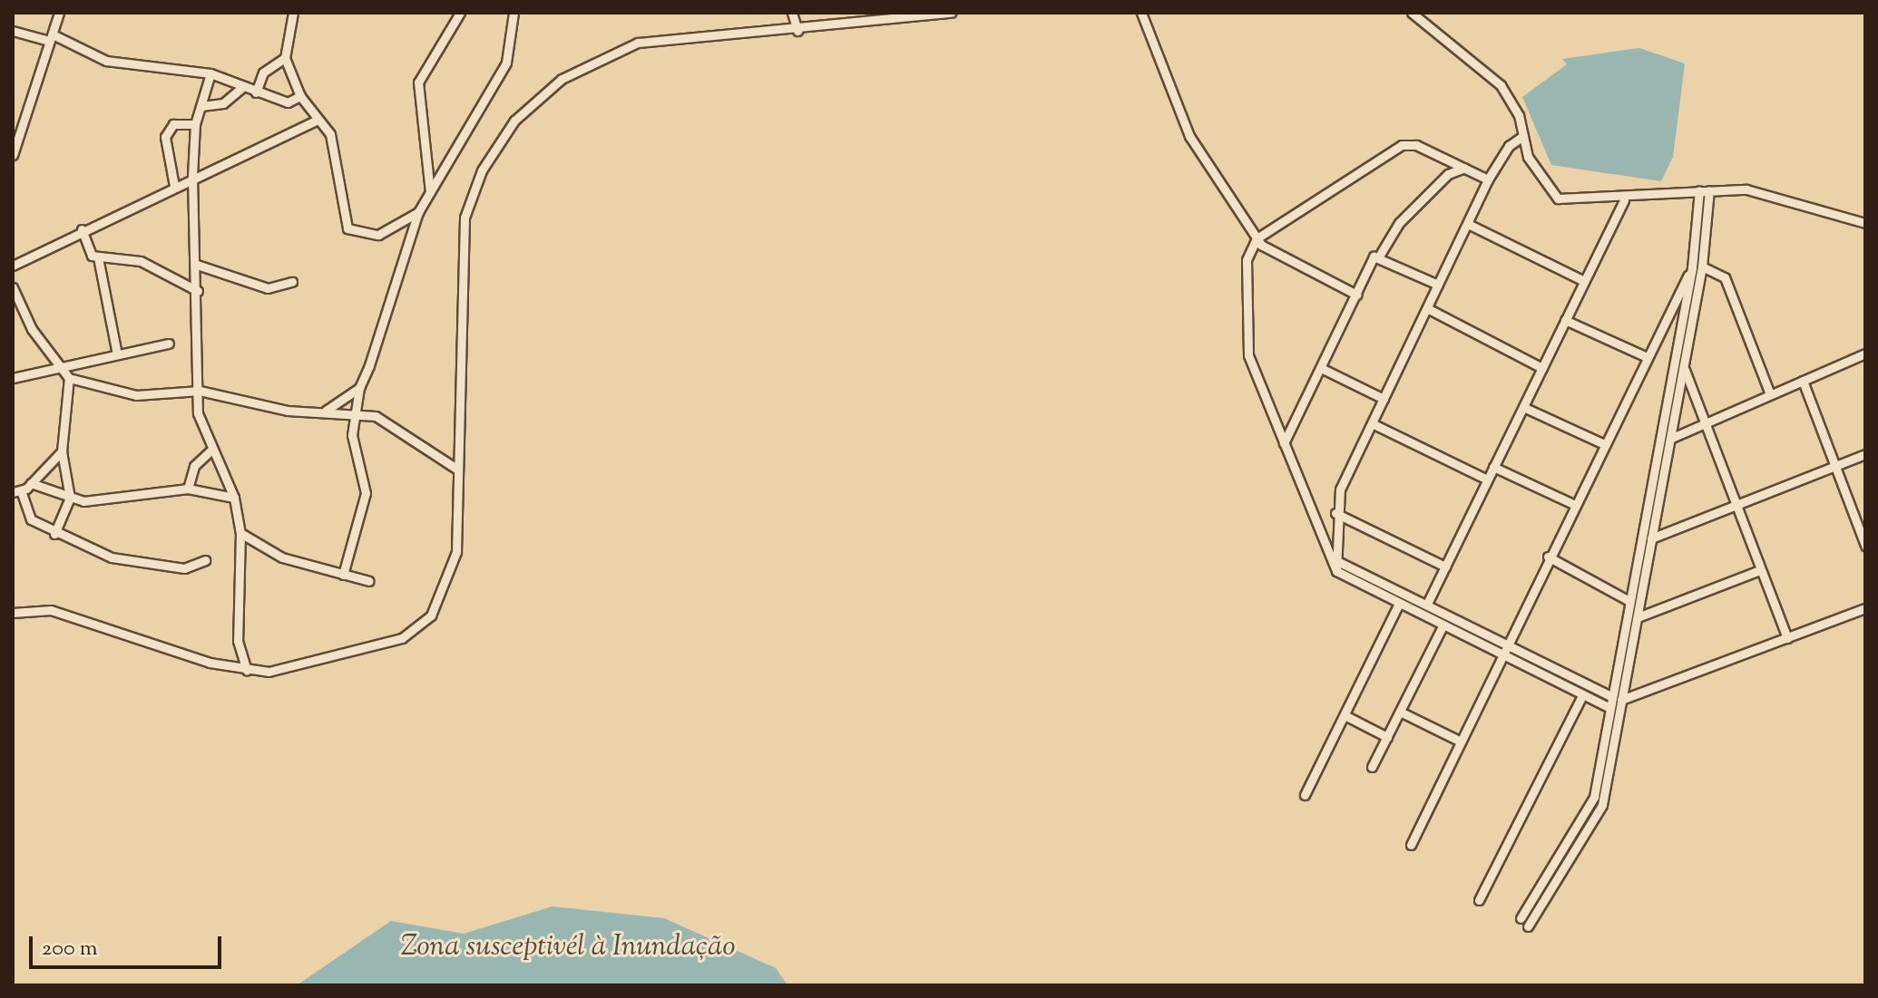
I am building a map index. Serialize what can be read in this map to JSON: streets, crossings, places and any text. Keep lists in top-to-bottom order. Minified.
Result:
{"water":["Zona susceptivél à Inundação"],"scale_bar":"200 m"}
